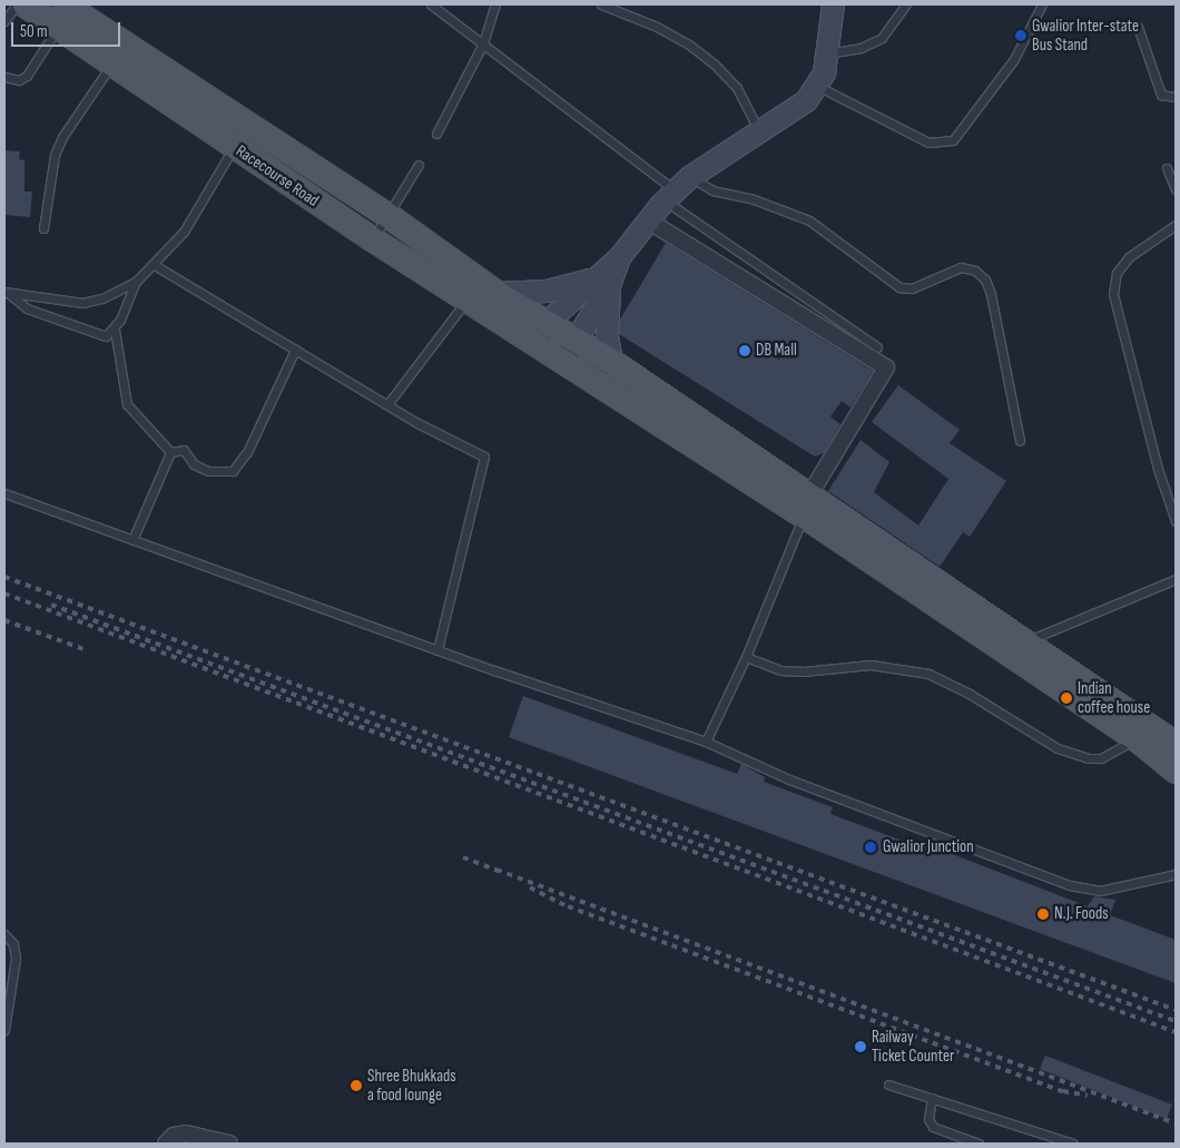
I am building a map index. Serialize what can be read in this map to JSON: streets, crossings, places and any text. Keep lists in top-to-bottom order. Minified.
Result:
{"streets":{"main road":["Racecourse Road"]},"places":["Gwalior Inter-state Bus Stand","DB Mall","Indian coffee house","Gwalior Junction","N.J. Foods","Railway Ticket Counter","Shree Bhukkads a food lounge"],"scale_bar":"50 m"}
